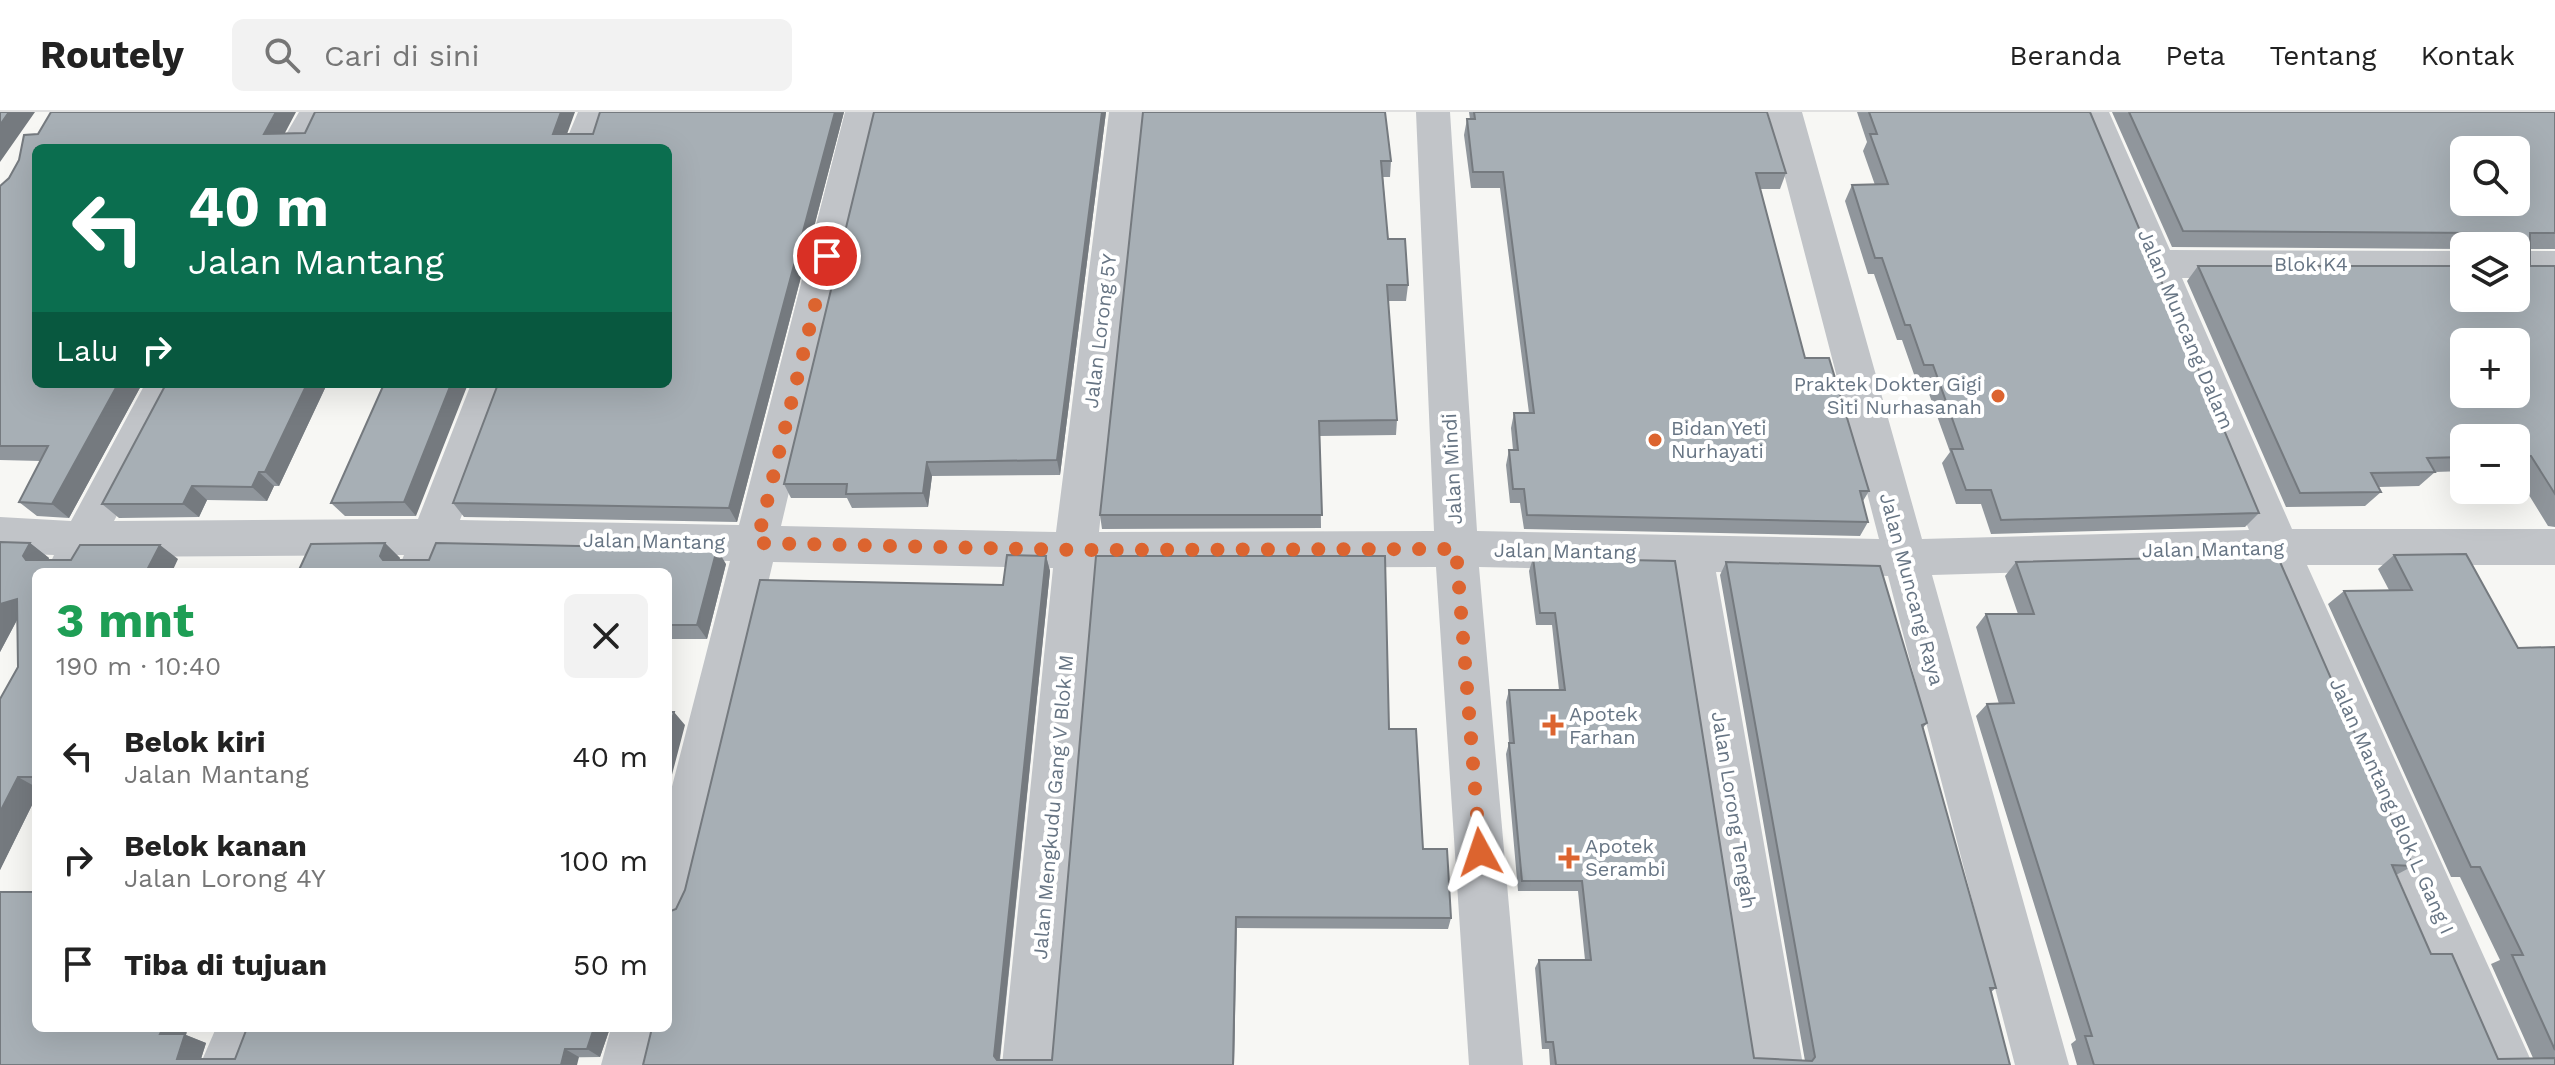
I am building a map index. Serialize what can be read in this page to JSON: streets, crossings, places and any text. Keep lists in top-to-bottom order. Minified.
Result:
{"streets":{"street":["Blok K4","Jalan Muncang Dalam","Jalan Lorong 5Y","Jalan Mindi","Jalan Mantang","Jalan Muncang Raya","Jalan Mantang Blok L Gang I","Jalan Mengkudu Gang V Blok M","Jalan Lorong Tengah"]},"crossings":[["Blok K4","Jalan Muncang Dalam"],["Jalan Muncang Dalam","Jalan Mantang"],["Jalan Muncang Dalam","Jalan Mantang Blok L Gang I"],["Jalan Lorong 5Y","Jalan Mantang"],["Jalan Lorong 5Y","Jalan Mengkudu Gang V Blok M"],["Jalan Mindi","Jalan Mantang"],["Jalan Mantang","Jalan Muncang Raya"],["Jalan Mantang","Jalan Mantang Blok L Gang I"],["Jalan Mantang","Jalan Mengkudu Gang V Blok M"],["Jalan Mantang","Jalan Lorong Tengah"]],"places":{"other":["Praktek Dokter Gigi Siti Nurhasanah","Bidan Yeti Nurhayati"],"health":["Apotek Farhan","Apotek Serambi"]},"page":{"header":"Routely","search":"Cari di sini","nav":["Beranda","Peta","Tentang","Kontak"],"map_buttons":["+","−"],"turn":["40 m","Jalan Mantang"],"then":"Lalu","heading":["3 mnt","190 m · 10:40"],"list":[{"name":"Belok kiri","note":"Jalan Mantang","value":"40 m"},{"name":"Belok kanan","note":"Jalan Lorong 4Y","value":"100 m"},{"name":"Tiba di tujuan","value":"50 m"}]}}
